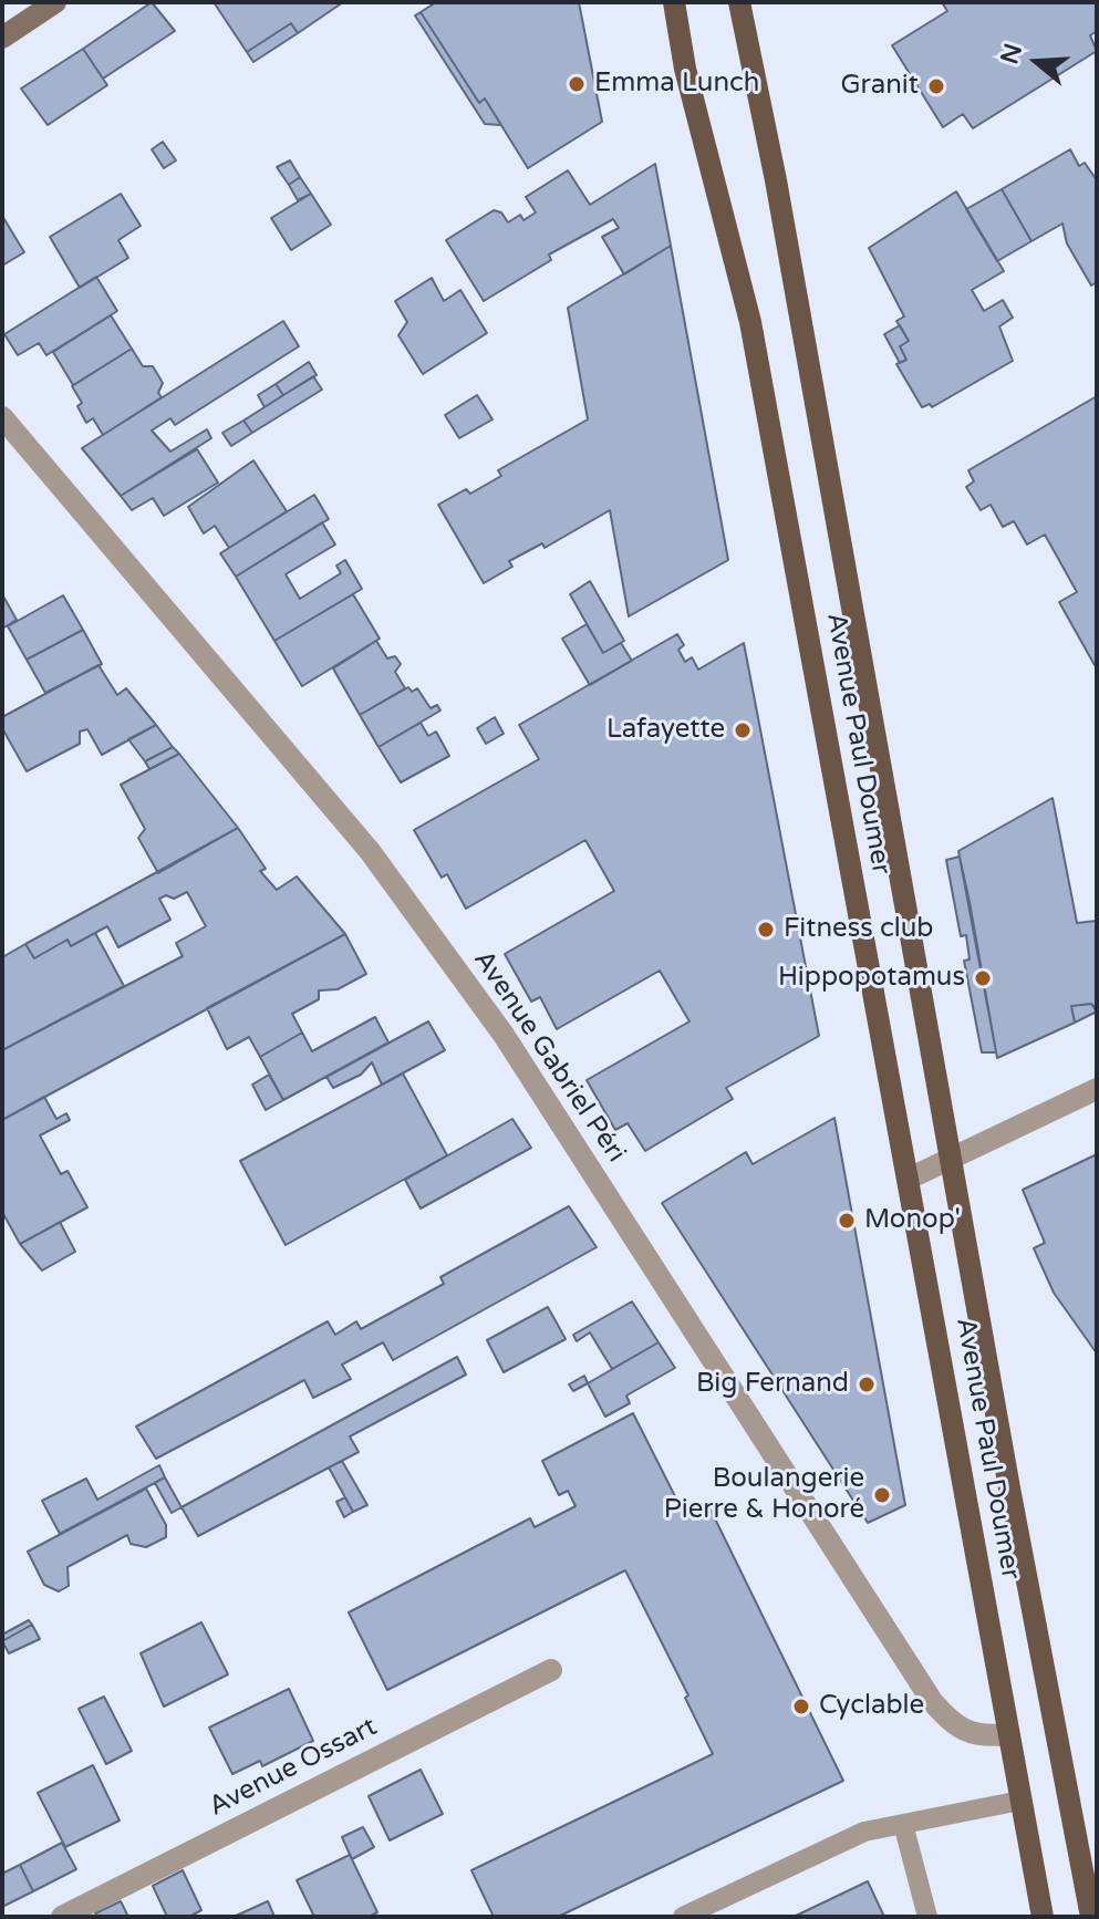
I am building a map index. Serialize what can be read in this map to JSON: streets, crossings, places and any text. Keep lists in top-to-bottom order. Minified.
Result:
{"streets":{"main road":["Avenue Paul Doumer"],"street":["Avenue Gabriel Péri","Avenue Ossart"]},"crossings":[["Avenue Paul Doumer","Avenue Gabriel Péri"]],"places":["Emma Lunch","Granit","Lafayette","Fitness club","Hippopotamus","Monop'","Big Fernand","Boulangerie Pierre & Honoré","Cyclable"],"north":"left"}
